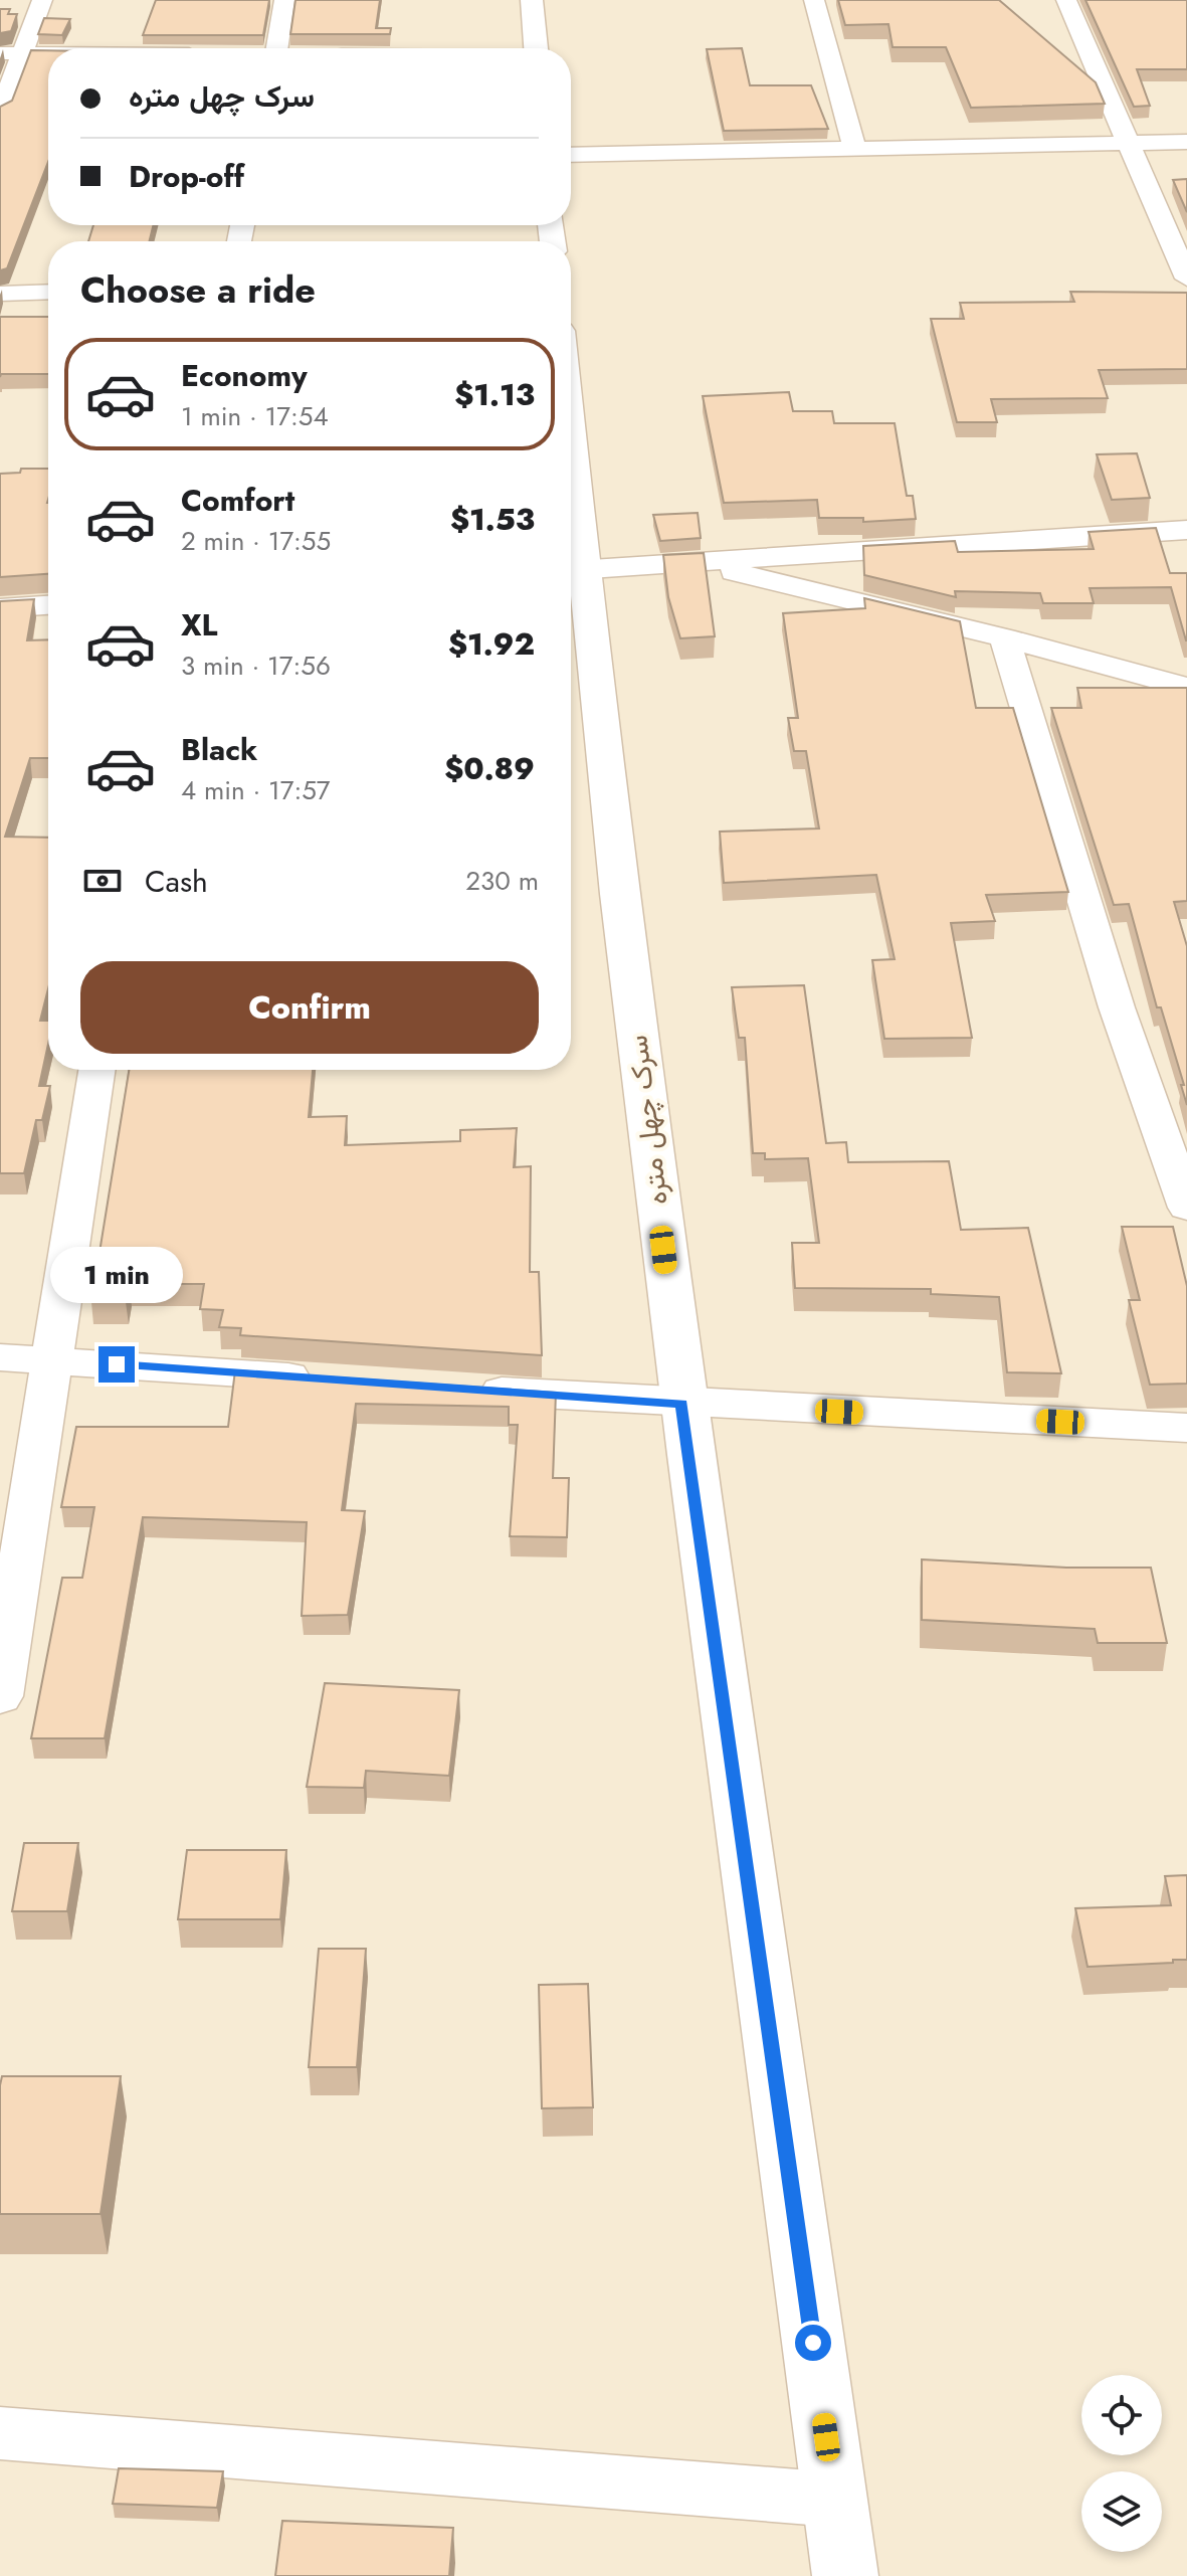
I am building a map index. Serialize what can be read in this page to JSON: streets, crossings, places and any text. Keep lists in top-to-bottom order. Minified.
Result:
{"streets":{"street":["سرک چهل متره"]},"page":{"banner":["سرک چهل متره","Drop-off"],"heading":"Choose a ride","list":[{"name":"Economy","note":"1 min · 17:54","value":"$1.13"},{"name":"Comfort","note":"2 min · 17:55","value":"$1.53"},{"name":"XL","note":"3 min · 17:56","value":"$1.92"},{"name":"Black","note":"4 min · 17:57","value":"$0.89"}],"pay":["Cash","230 m"],"buttons":"Confirm","bubble":"1 min"}}
